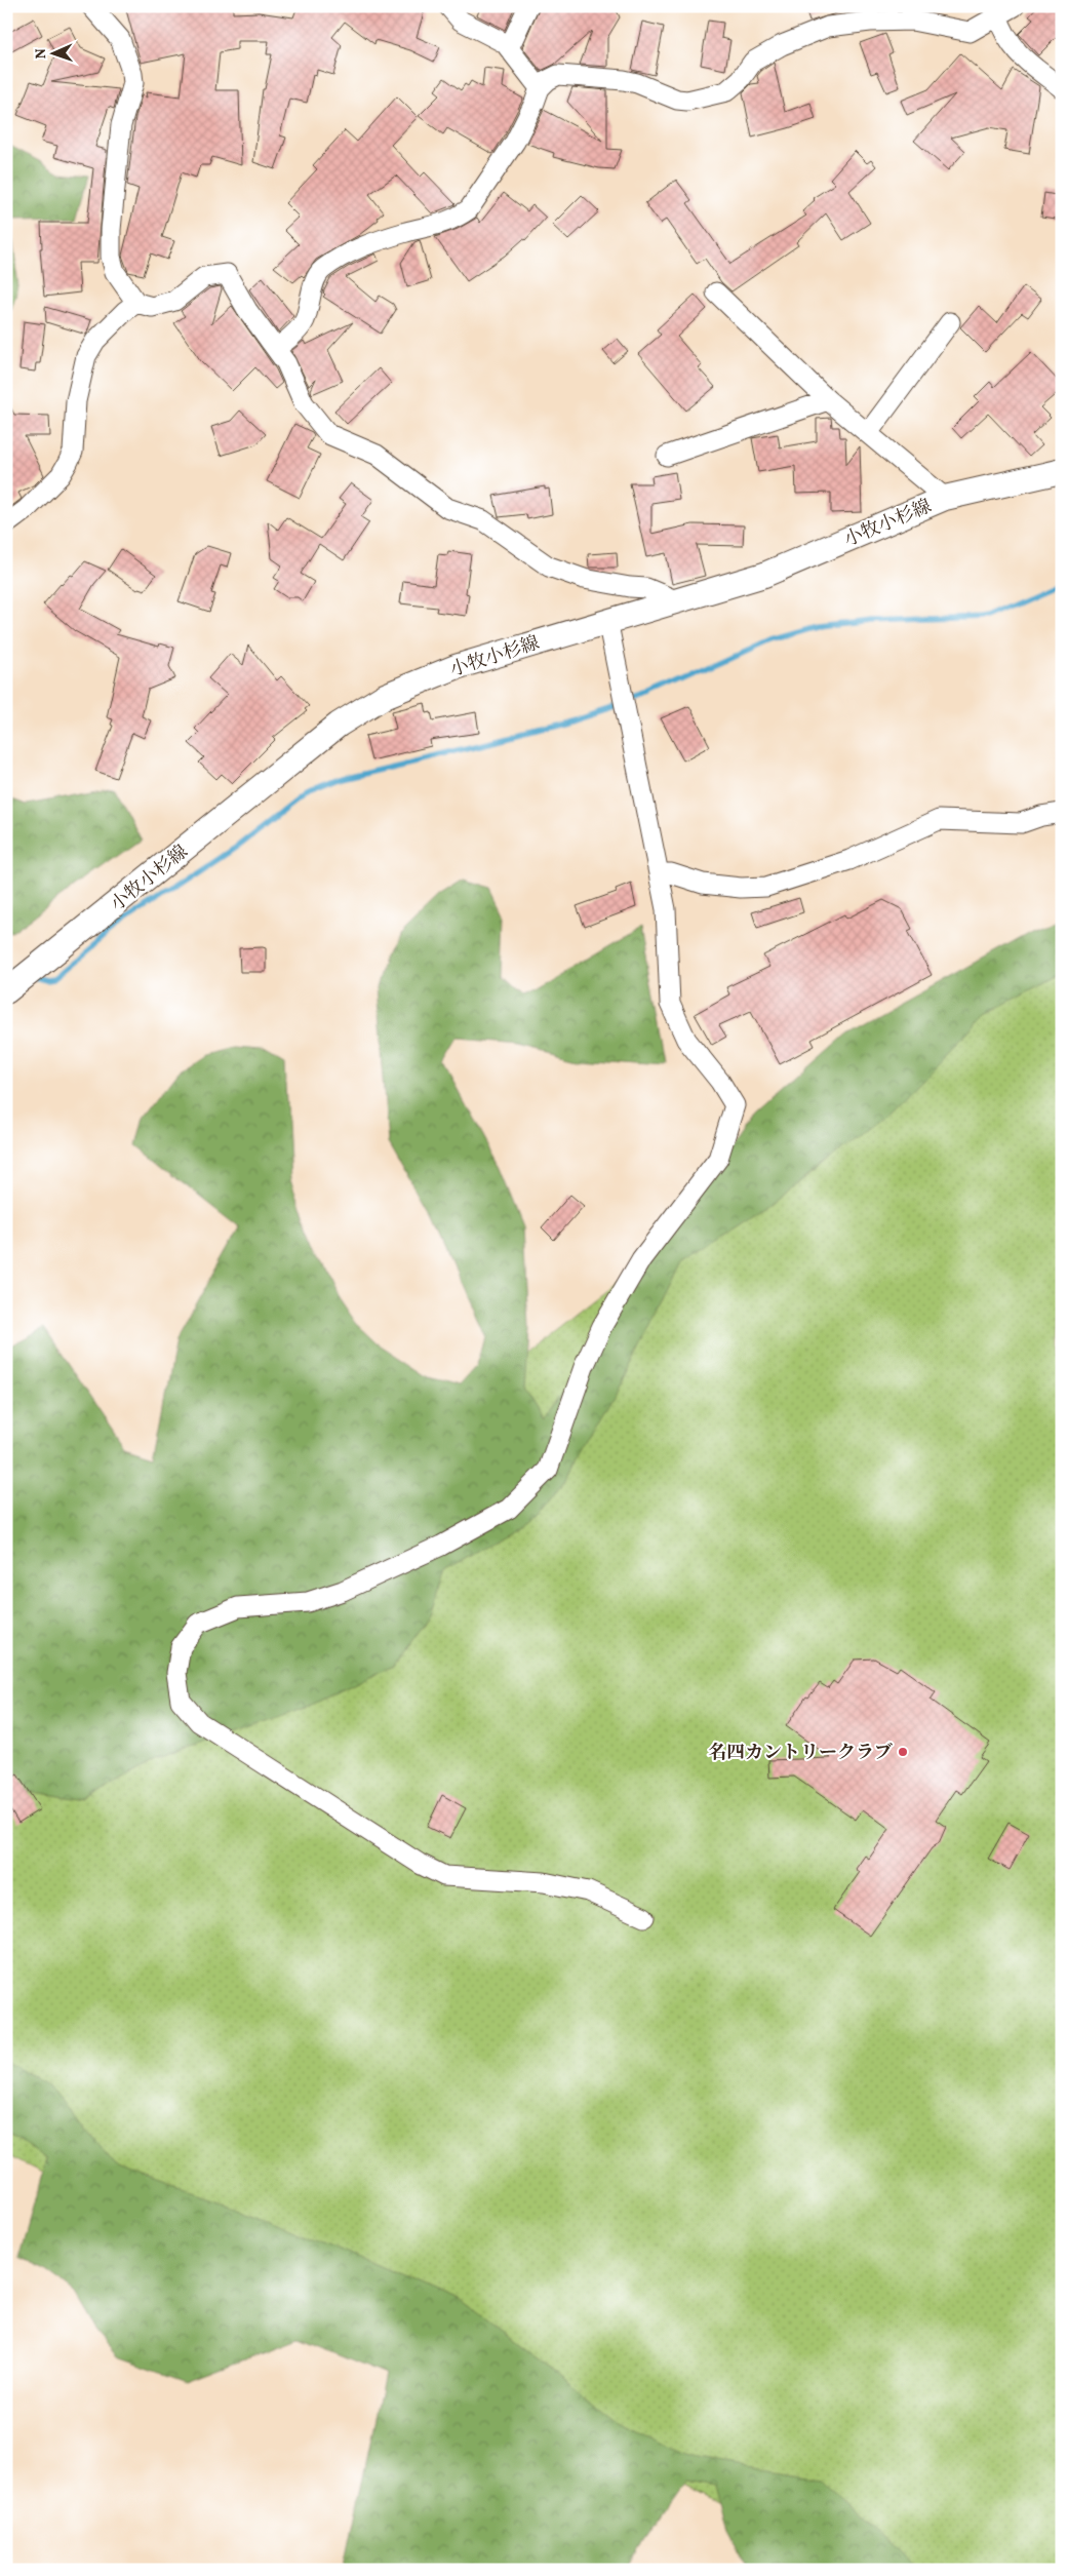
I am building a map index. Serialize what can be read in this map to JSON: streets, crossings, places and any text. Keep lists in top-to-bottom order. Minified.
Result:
{"streets":{"main road":["小牧小杉線"]},"places":["名四カントリークラブ"],"north":"left"}
